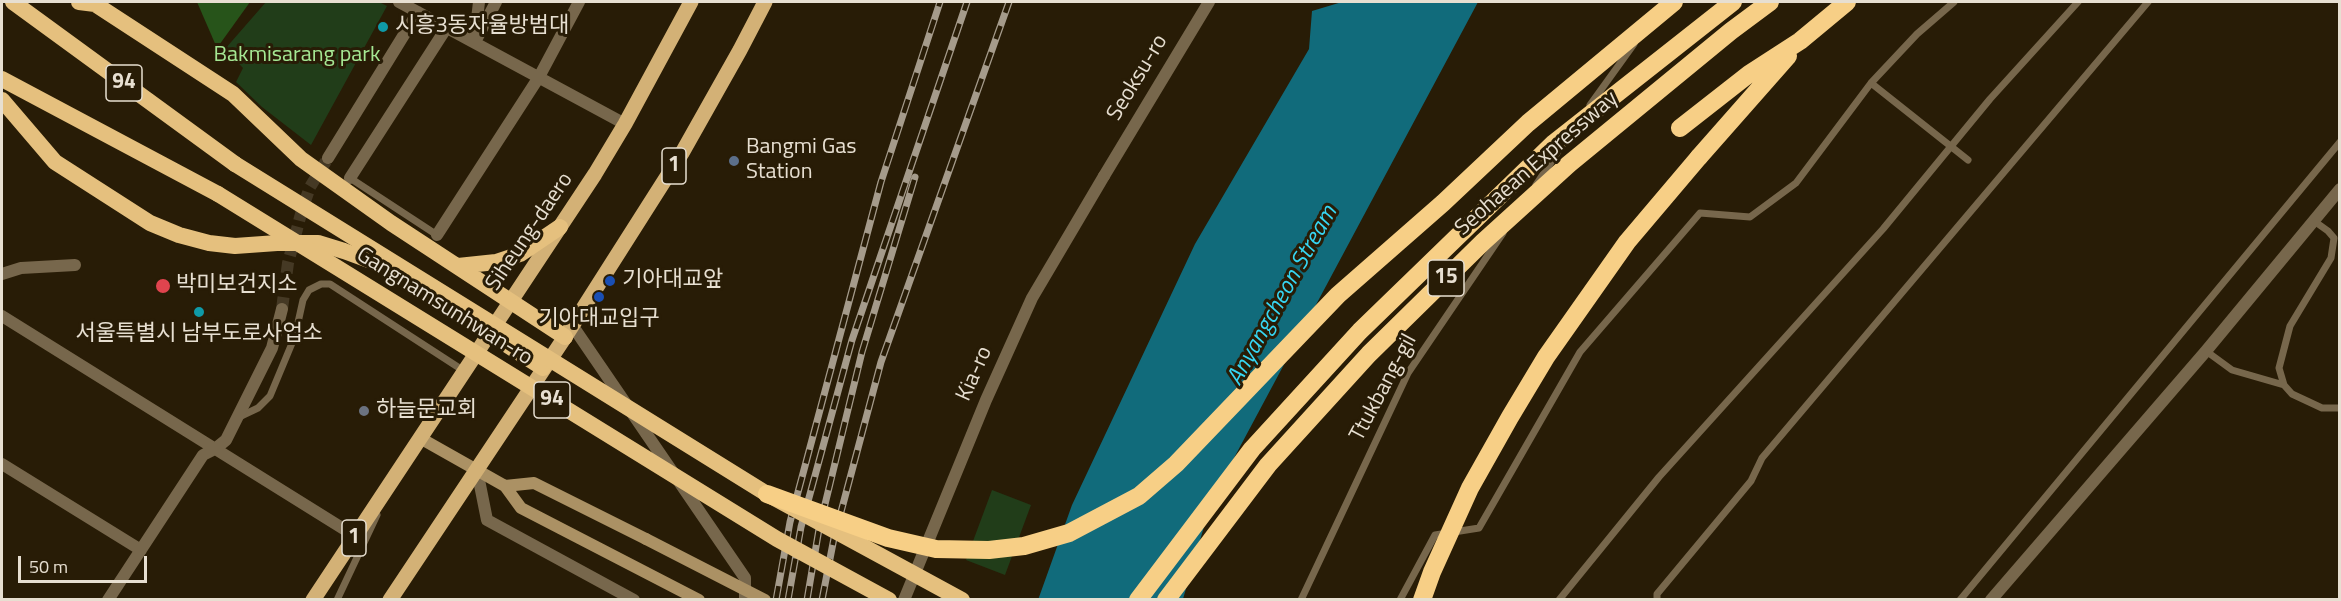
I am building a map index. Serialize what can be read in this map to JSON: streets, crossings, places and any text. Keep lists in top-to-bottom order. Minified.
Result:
{"streets":{"highway":["94","Seohaean Expressway","15","Gangnamsunhwan-ro"],"main road":["1","Siheung-daero"],"street":["Seoksu-ro","Kia-ro"],"lane":["Ttukbang-gil"]},"crossings":[["Seoksu-ro","Kia-ro"]],"water":["Anyangcheon Stream"],"parks":["Bakmisarang park"],"places":["시흥3동자율방범대","Bangmi Gas Station","기아대교앞","박미보건지소","기아대교입구","서울특별시 남부도로사업소","하늘문교회"],"scale_bar":"50 m"}
